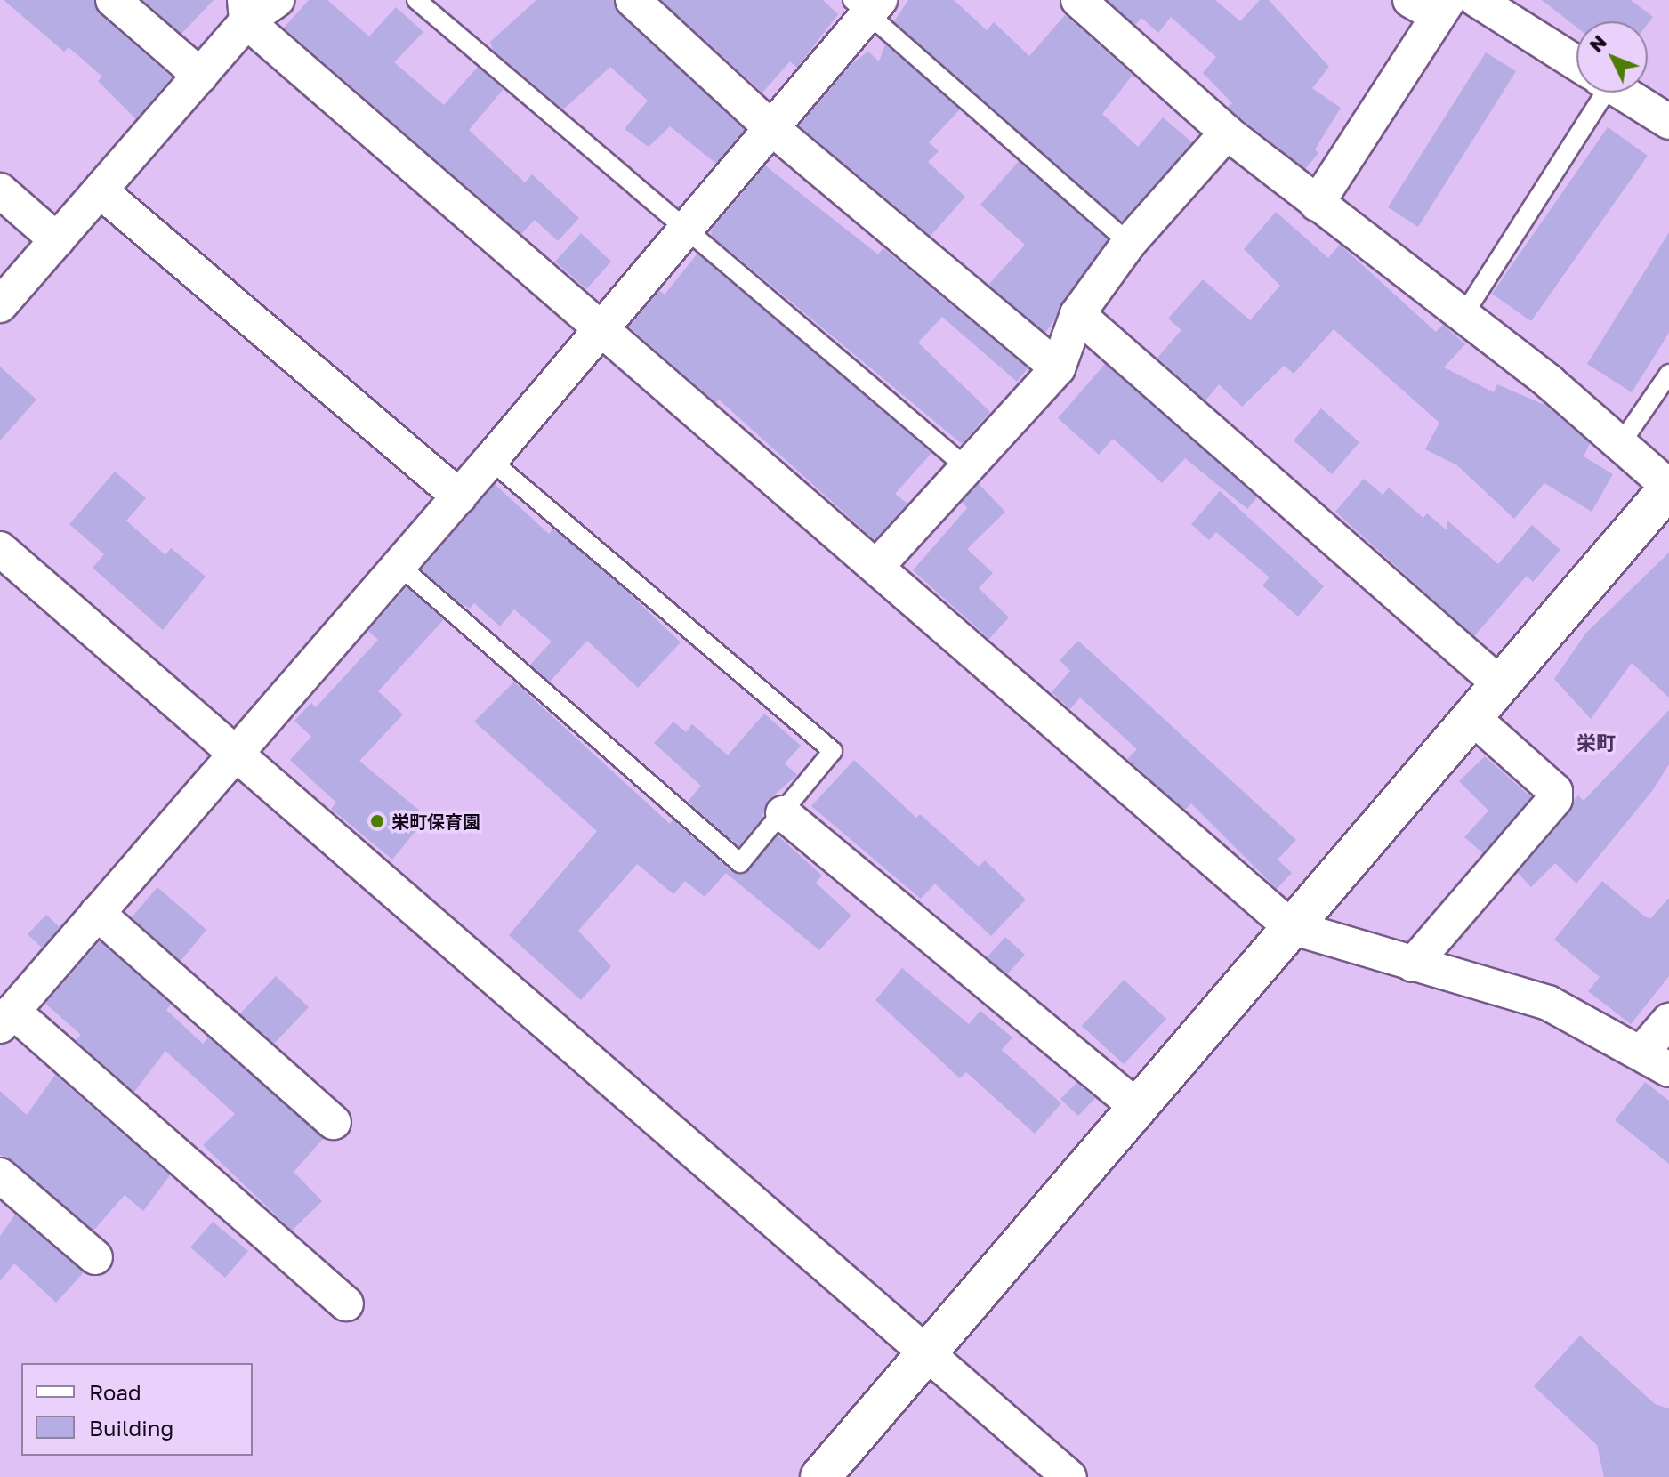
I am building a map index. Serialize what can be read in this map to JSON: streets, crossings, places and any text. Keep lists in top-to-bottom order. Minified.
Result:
{"districts":["栄町"],"places":["栄町保育園"],"legend":["Road","Building"],"north":"top left"}
